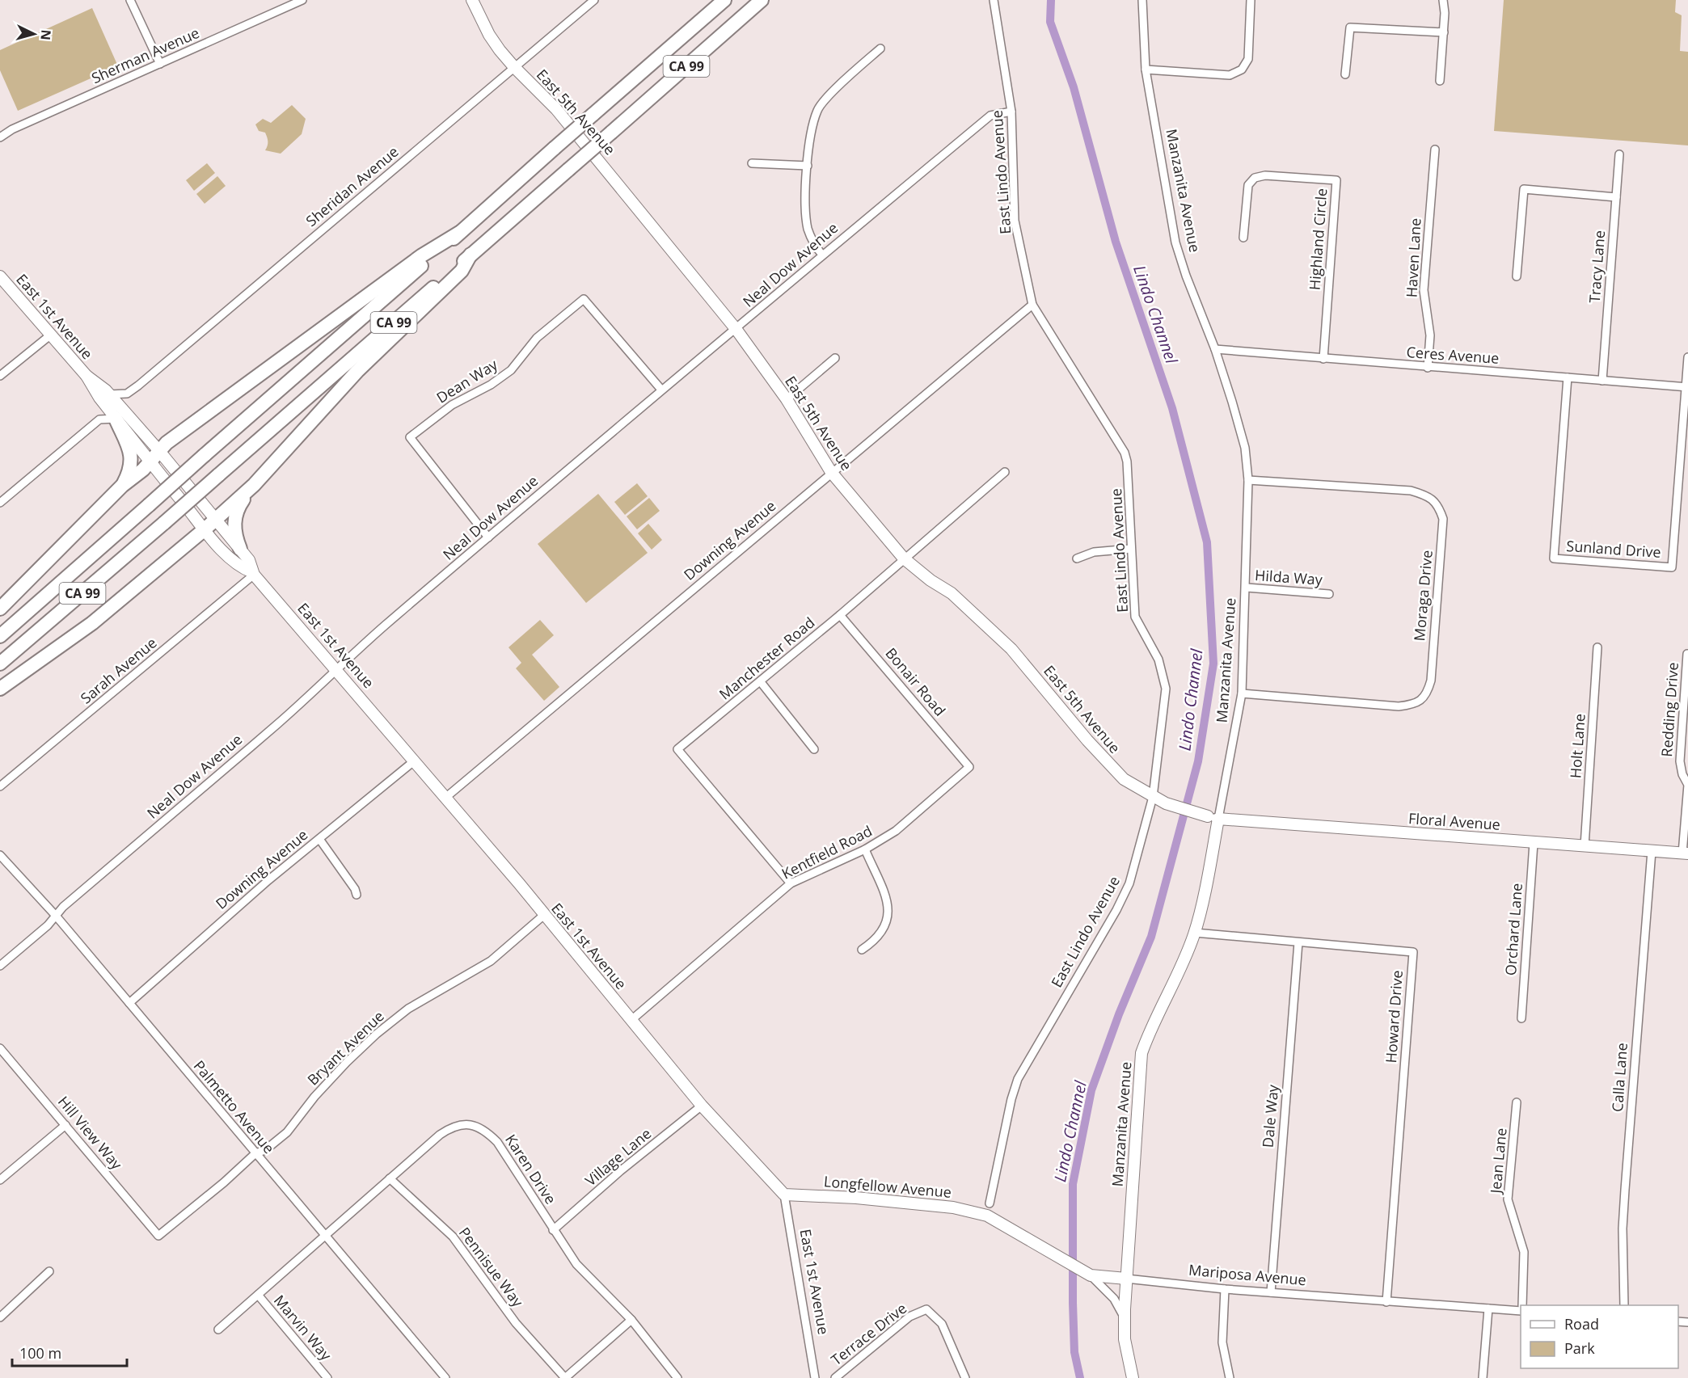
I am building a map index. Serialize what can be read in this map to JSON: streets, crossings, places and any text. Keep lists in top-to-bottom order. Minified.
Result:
{"streets":{"highway":["CA 99"],"street":["Sherman Avenue","East 5th Avenue","East Lindo Avenue","Sheridan Avenue","Manzanita Avenue","Highland Circle","Haven Lane","Neal Dow Avenue","Tracy Lane","East 1st Avenue","Ceres Avenue","Dean Way","Downing Avenue","Sunland Drive","Hilda Way","Moraga Drive","Manchester Road","Sarah Avenue","Bonair Road","Redding Drive","Holt Lane","Floral Avenue","Kentfield Road","Orchard Lane","Howard Drive","Bryant Avenue","Calla Lane","Palmetto Avenue","Dale Way","Hill View Way","Village Lane","Jean Lane","Karen Drive","Longfellow Avenue","Pennisue Way","Mariposa Avenue","Marvin Way","Terrace Drive"]},"crossings":[["East 5th Avenue","East Lindo Avenue"],["East 5th Avenue","Sheridan Avenue"],["East 5th Avenue","Manzanita Avenue"],["East 5th Avenue","Neal Dow Avenue"],["East 5th Avenue","Downing Avenue"],["East 5th Avenue","Manchester Road"],["East 5th Avenue","Floral Avenue"],["East Lindo Avenue","Neal Dow Avenue"],["East Lindo Avenue","Downing Avenue"],["Manzanita Avenue","Ceres Avenue"],["Manzanita Avenue","Hilda Way"],["Manzanita Avenue","Moraga Drive"],["Manzanita Avenue","Floral Avenue"],["Manzanita Avenue","Howard Drive"],["Manzanita Avenue","Mariposa Avenue"],["Highland Circle","Ceres Avenue"],["Haven Lane","Ceres Avenue"],["Neal Dow Avenue","East 1st Avenue"],["Neal Dow Avenue","Dean Way"],["Neal Dow Avenue","Palmetto Avenue"],["Tracy Lane","Ceres Avenue"],["East 1st Avenue","Downing Avenue"],["East 1st Avenue","Sarah Avenue"],["East 1st Avenue","Kentfield Road"],["East 1st Avenue","Bryant Avenue"],["East 1st Avenue","Village Lane"],["East 1st Avenue","Longfellow Avenue"],["Ceres Avenue","Sunland Drive"],["Downing Avenue","Palmetto Avenue"],["Manchester Road","Bonair Road"],["Manchester Road","Kentfield Road"],["Bonair Road","Kentfield Road"],["Redding Drive","Floral Avenue"],["Holt Lane","Floral Avenue"],["Floral Avenue","Orchard Lane"],["Floral Avenue","Calla Lane"],["Howard Drive","Dale Way"],["Howard Drive","Mariposa Avenue"],["Bryant Avenue","Palmetto Avenue"],["Bryant Avenue","Hill View Way"],["Palmetto Avenue","Karen Drive"],["Dale Way","Mariposa Avenue"],["Village Lane","Karen Drive"],["Karen Drive","Pennisue Way"],["Karen Drive","Marvin Way"],["Longfellow Avenue","Mariposa Avenue"]],"water":["Lindo Channel"],"legend":["Road","Park"],"scale_bar":"100 m","north":"right"}
